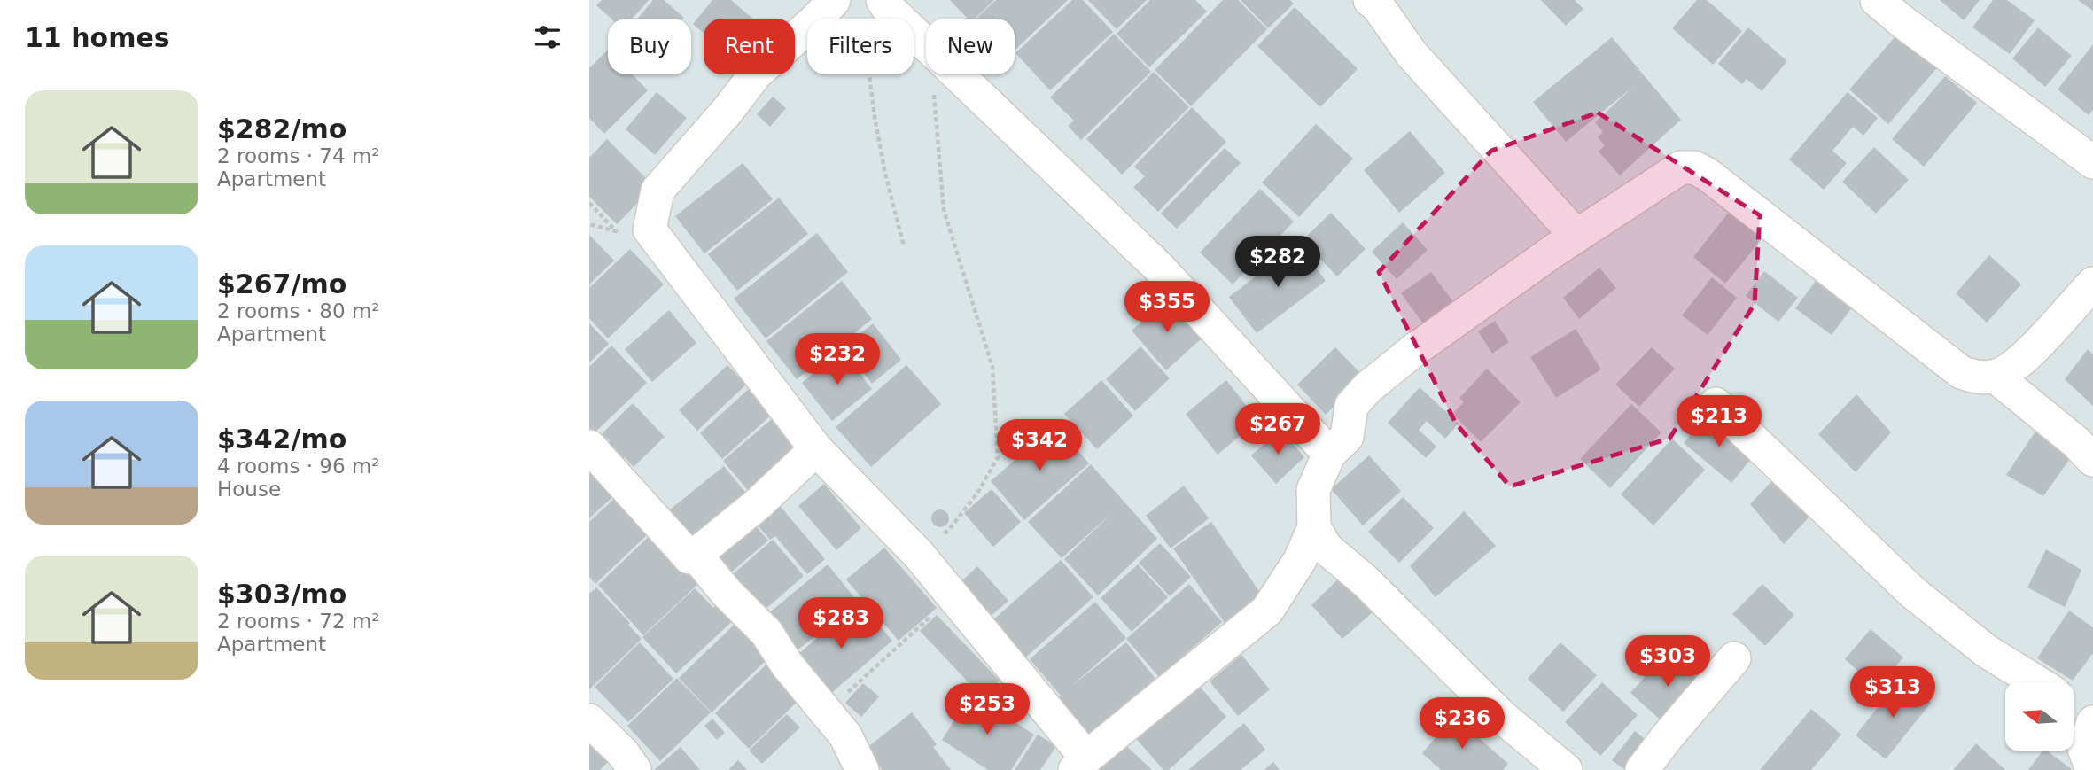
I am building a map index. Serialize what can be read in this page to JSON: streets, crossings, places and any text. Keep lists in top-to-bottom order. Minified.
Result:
{"north":"left","page":{"heading":"11 homes","chip":["Buy","Rent","Filters","New"],"list":[{"name":"$282/mo","note":"2 rooms · 74 m² · Apartment"},{"name":"$267/mo","note":"2 rooms · 80 m² · Apartment"},{"name":"$342/mo","note":"4 rooms · 96 m² · House"},{"name":"$303/mo","note":"2 rooms · 72 m² · Apartment"}],"price":["$282","$355","$232","$213","$267","$342","$283","$303","$313","$253","$236"]}}
